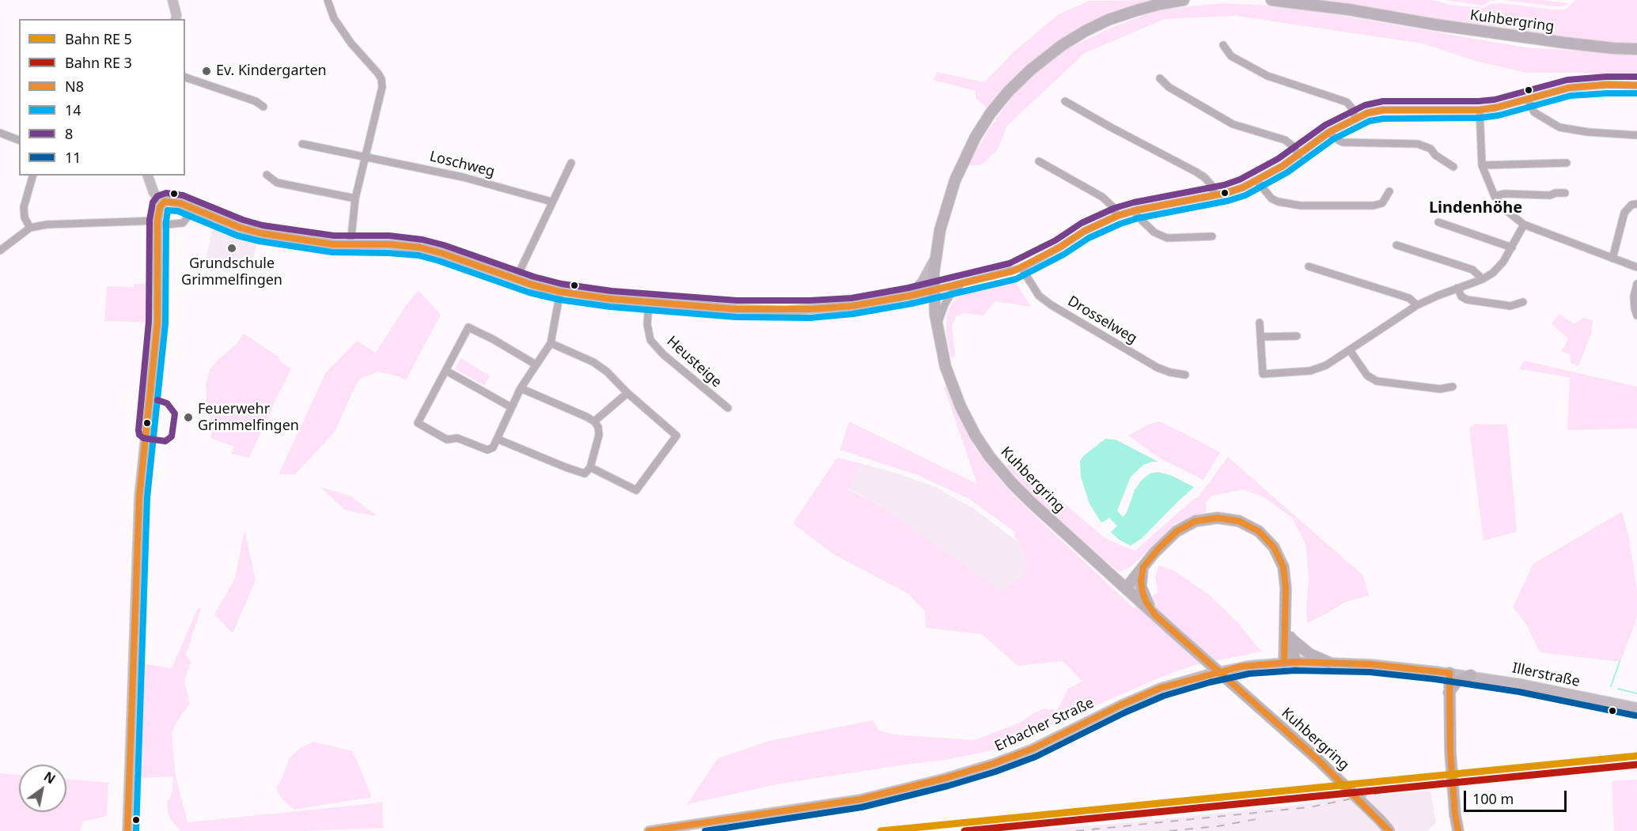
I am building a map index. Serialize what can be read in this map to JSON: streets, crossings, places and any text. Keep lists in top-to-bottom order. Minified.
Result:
{"streets":{"main road":["Kuhbergring"],"street":["Loschweg","Drosselweg","Heusteige","Illerstraße","Erbacher Straße"]},"crossings":[["Illerstraße","Erbacher Straße"]],"districts":["Lindenhöhe"],"places":["Ev. Kindergarten","Grundschule Grimmelfingen","Feuerwehr Grimmelfingen"],"lines":["transit line 8","transit line N8","transit line 14","transit line 11"],"legend":["Bahn RE 5","Bahn RE 3","N8","14","8","11"],"scale_bar":"100 m","north":"top right"}
